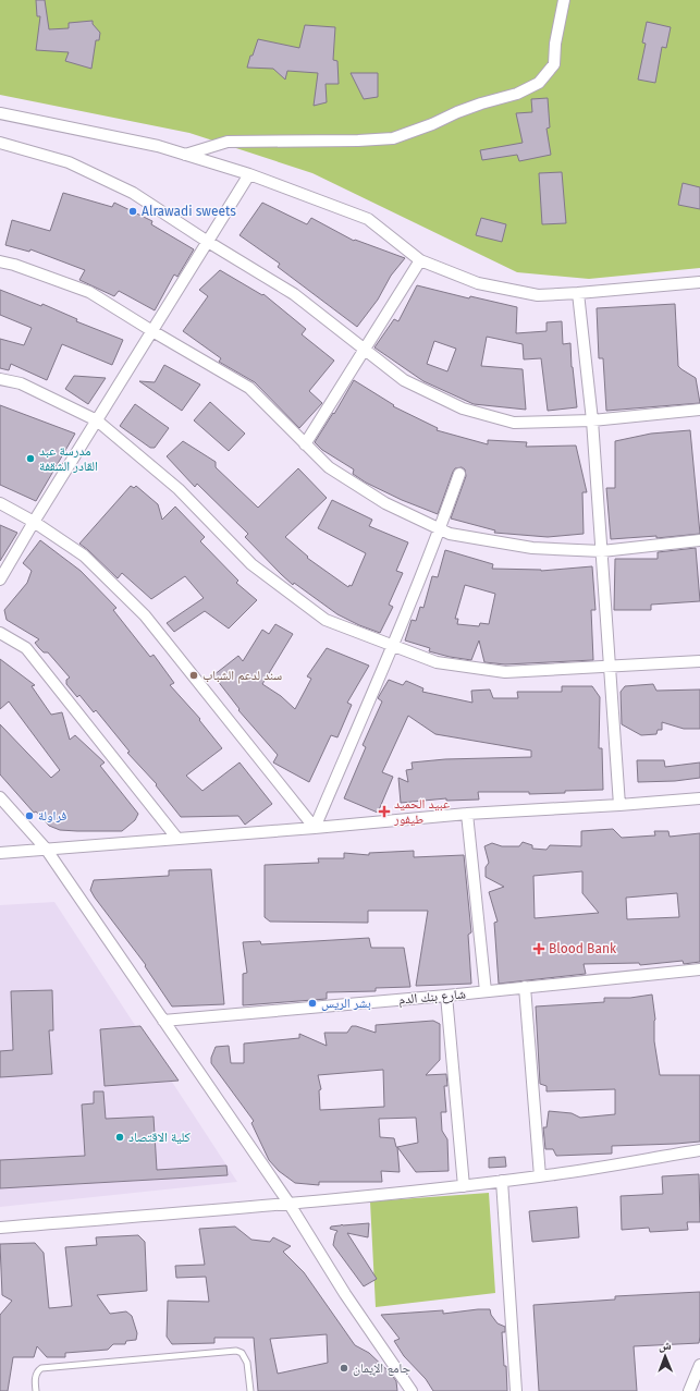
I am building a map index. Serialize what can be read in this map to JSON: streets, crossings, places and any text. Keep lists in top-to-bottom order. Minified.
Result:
{"streets":{"street":["شارع بنك الدم"]},"places":{"other":["Alrawadi sweets","مدرسة عبد القادر الشقفة","سند لدعم الشباب","فراولة","بشر الريس","كلية الاقتصاد","جامع الإيمان"],"health":["عبيد الحميد طيفور","Blood Bank"]},"north":"top"}
